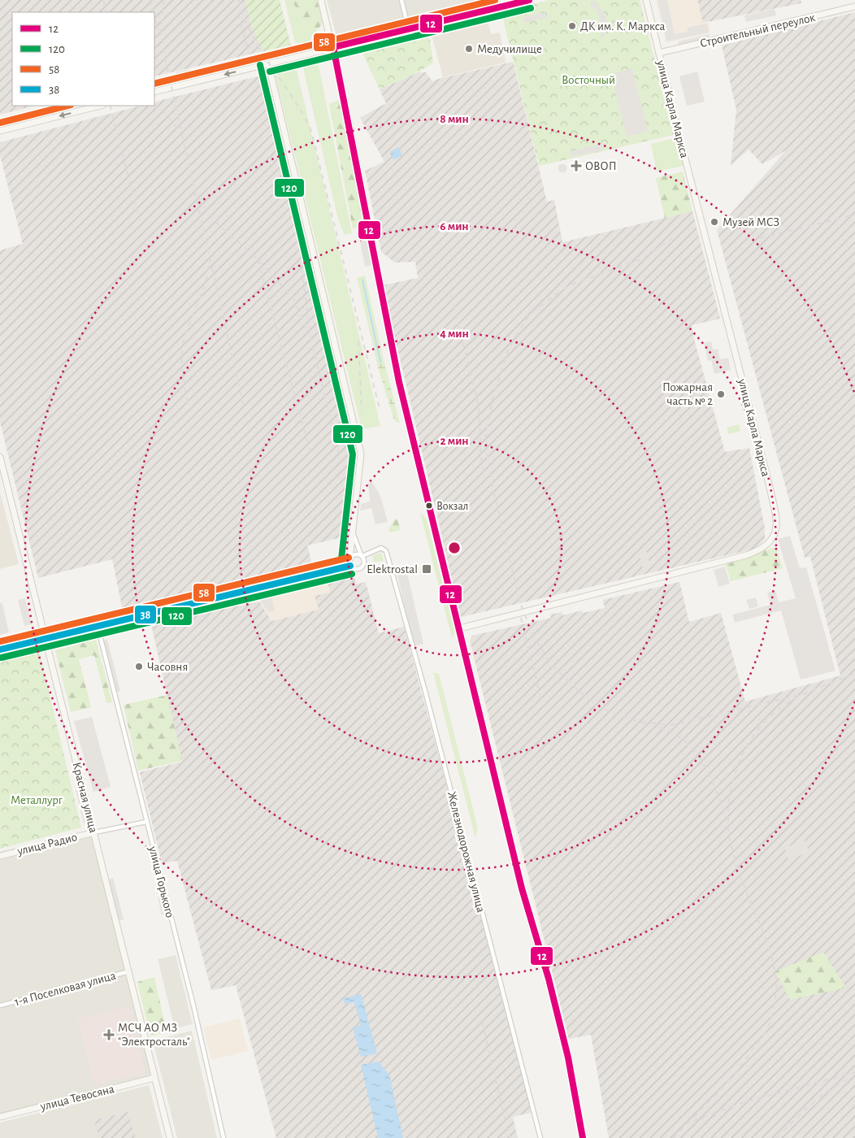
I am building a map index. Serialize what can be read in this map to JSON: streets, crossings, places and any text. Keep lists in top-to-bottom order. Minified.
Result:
{"streets":{"street":["Строительный переулок","улица Карла Маркса","Красная улица","улица Радио","Железнодорожная улица","улица Горького","1-я Поселковая улица","улица Тевосяна"]},"crossings":[["Строительный переулок","улица Карла Маркса"],["Красная улица","улица Радио"],["Красная улица","1-я Поселковая улица"],["Красная улица","улица Тевосяна"]],"parks":["Восточный","Металлург"],"places":{"other":["ДК им. К. Маркса","Медучилище","Музей МСЗ","Пожарная часть № 2","Вокзал","Часовня"],"health":["ОВОП","МСЧ АО МЗ \"Электросталь\""],"transit":["Elektrostal"]},"lines":["transit line 12","transit line 58","transit line 120","transit line 38"],"legend":["12","120","58","38"],"rings":["8 мин","6 мин","4 мин","2 мин"]}
